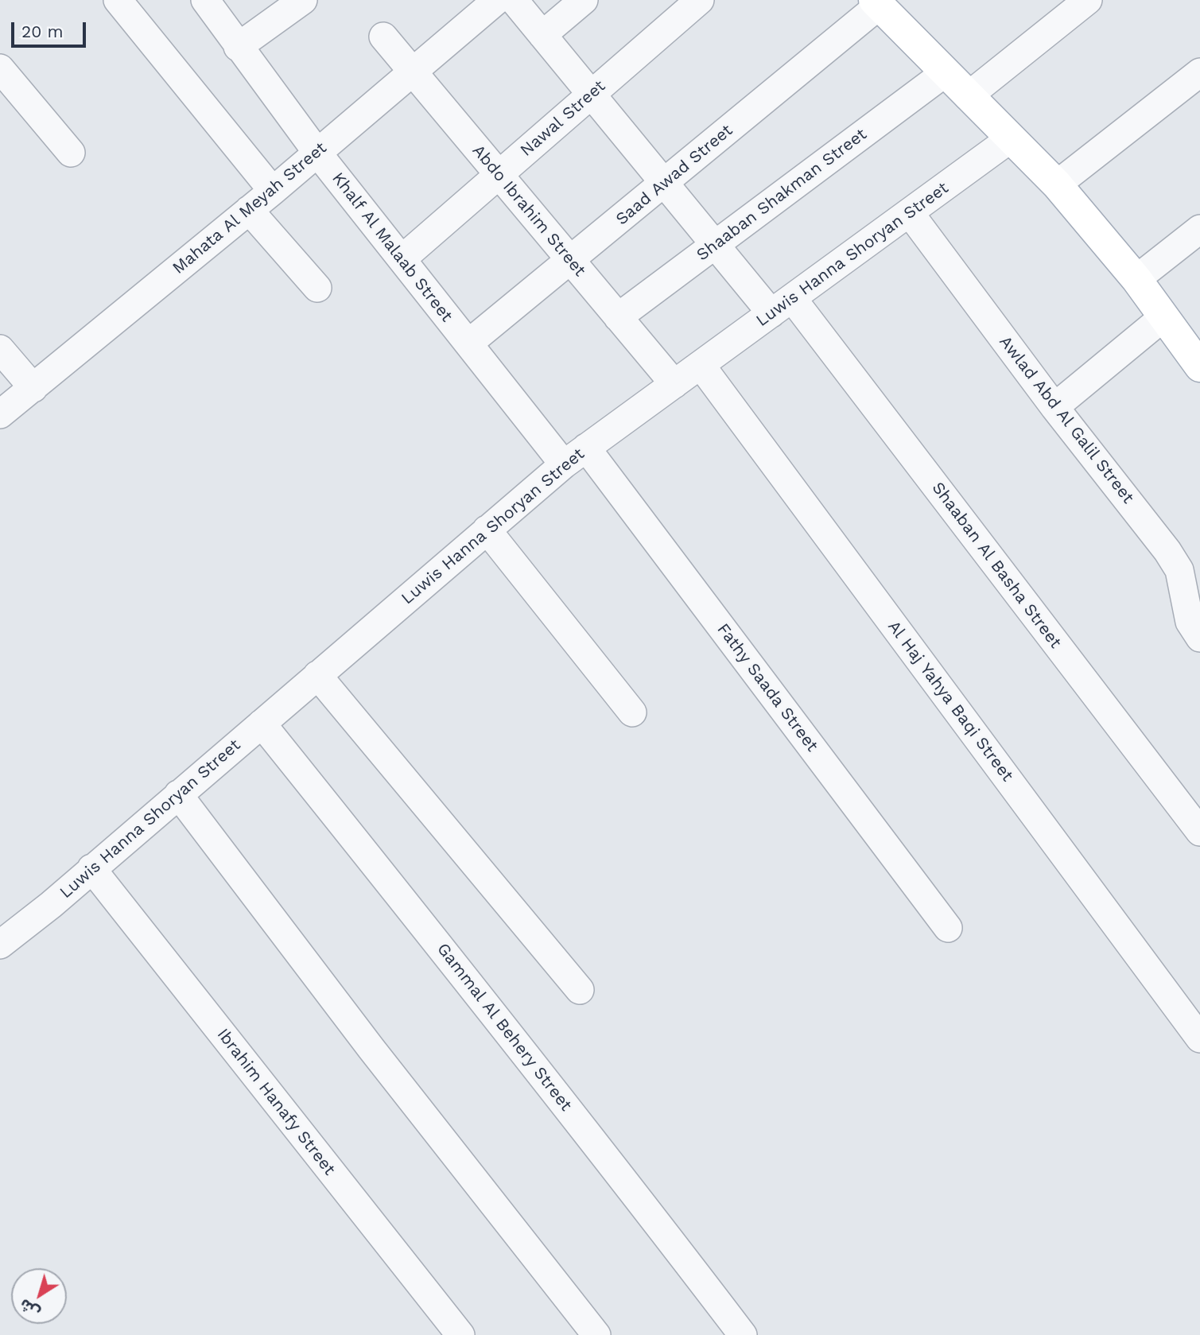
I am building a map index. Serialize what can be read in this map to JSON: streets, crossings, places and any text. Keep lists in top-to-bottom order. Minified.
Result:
{"streets":{"street":["Nawal Street","Saad Awad Street","Shaaban Shakman Street","Mahata Al Meyah Street","Abdo Ibrahim Street","Khalf Al Malaab Street","Luwis Hanna Shoryan Street","Awlad Abd Al Galil Street","Shaaban Al Basha Street","Fathy Saada Street","Al Haj Yahya Baqi Street","Gammal Al Behery Street","Ibrahim Hanafy Street"]},"crossings":[["Nawal Street","Abdo Ibrahim Street"],["Nawal Street","Khalf Al Malaab Street"],["Nawal Street","Shaaban Al Basha Street"],["Saad Awad Street","Abdo Ibrahim Street"],["Saad Awad Street","Khalf Al Malaab Street"],["Saad Awad Street","Shaaban Al Basha Street"],["Shaaban Shakman Street","Abdo Ibrahim Street"],["Shaaban Shakman Street","Shaaban Al Basha Street"],["Mahata Al Meyah Street","Abdo Ibrahim Street"],["Mahata Al Meyah Street","Khalf Al Malaab Street"],["Abdo Ibrahim Street","Luwis Hanna Shoryan Street"],["Khalf Al Malaab Street","Luwis Hanna Shoryan Street"],["Luwis Hanna Shoryan Street","Awlad Abd Al Galil Street"],["Luwis Hanna Shoryan Street","Shaaban Al Basha Street"],["Luwis Hanna Shoryan Street","Fathy Saada Street"],["Luwis Hanna Shoryan Street","Al Haj Yahya Baqi Street"],["Luwis Hanna Shoryan Street","Gammal Al Behery Street"],["Luwis Hanna Shoryan Street","Ibrahim Hanafy Street"]],"scale_bar":"20 m","north":"bottom left"}
